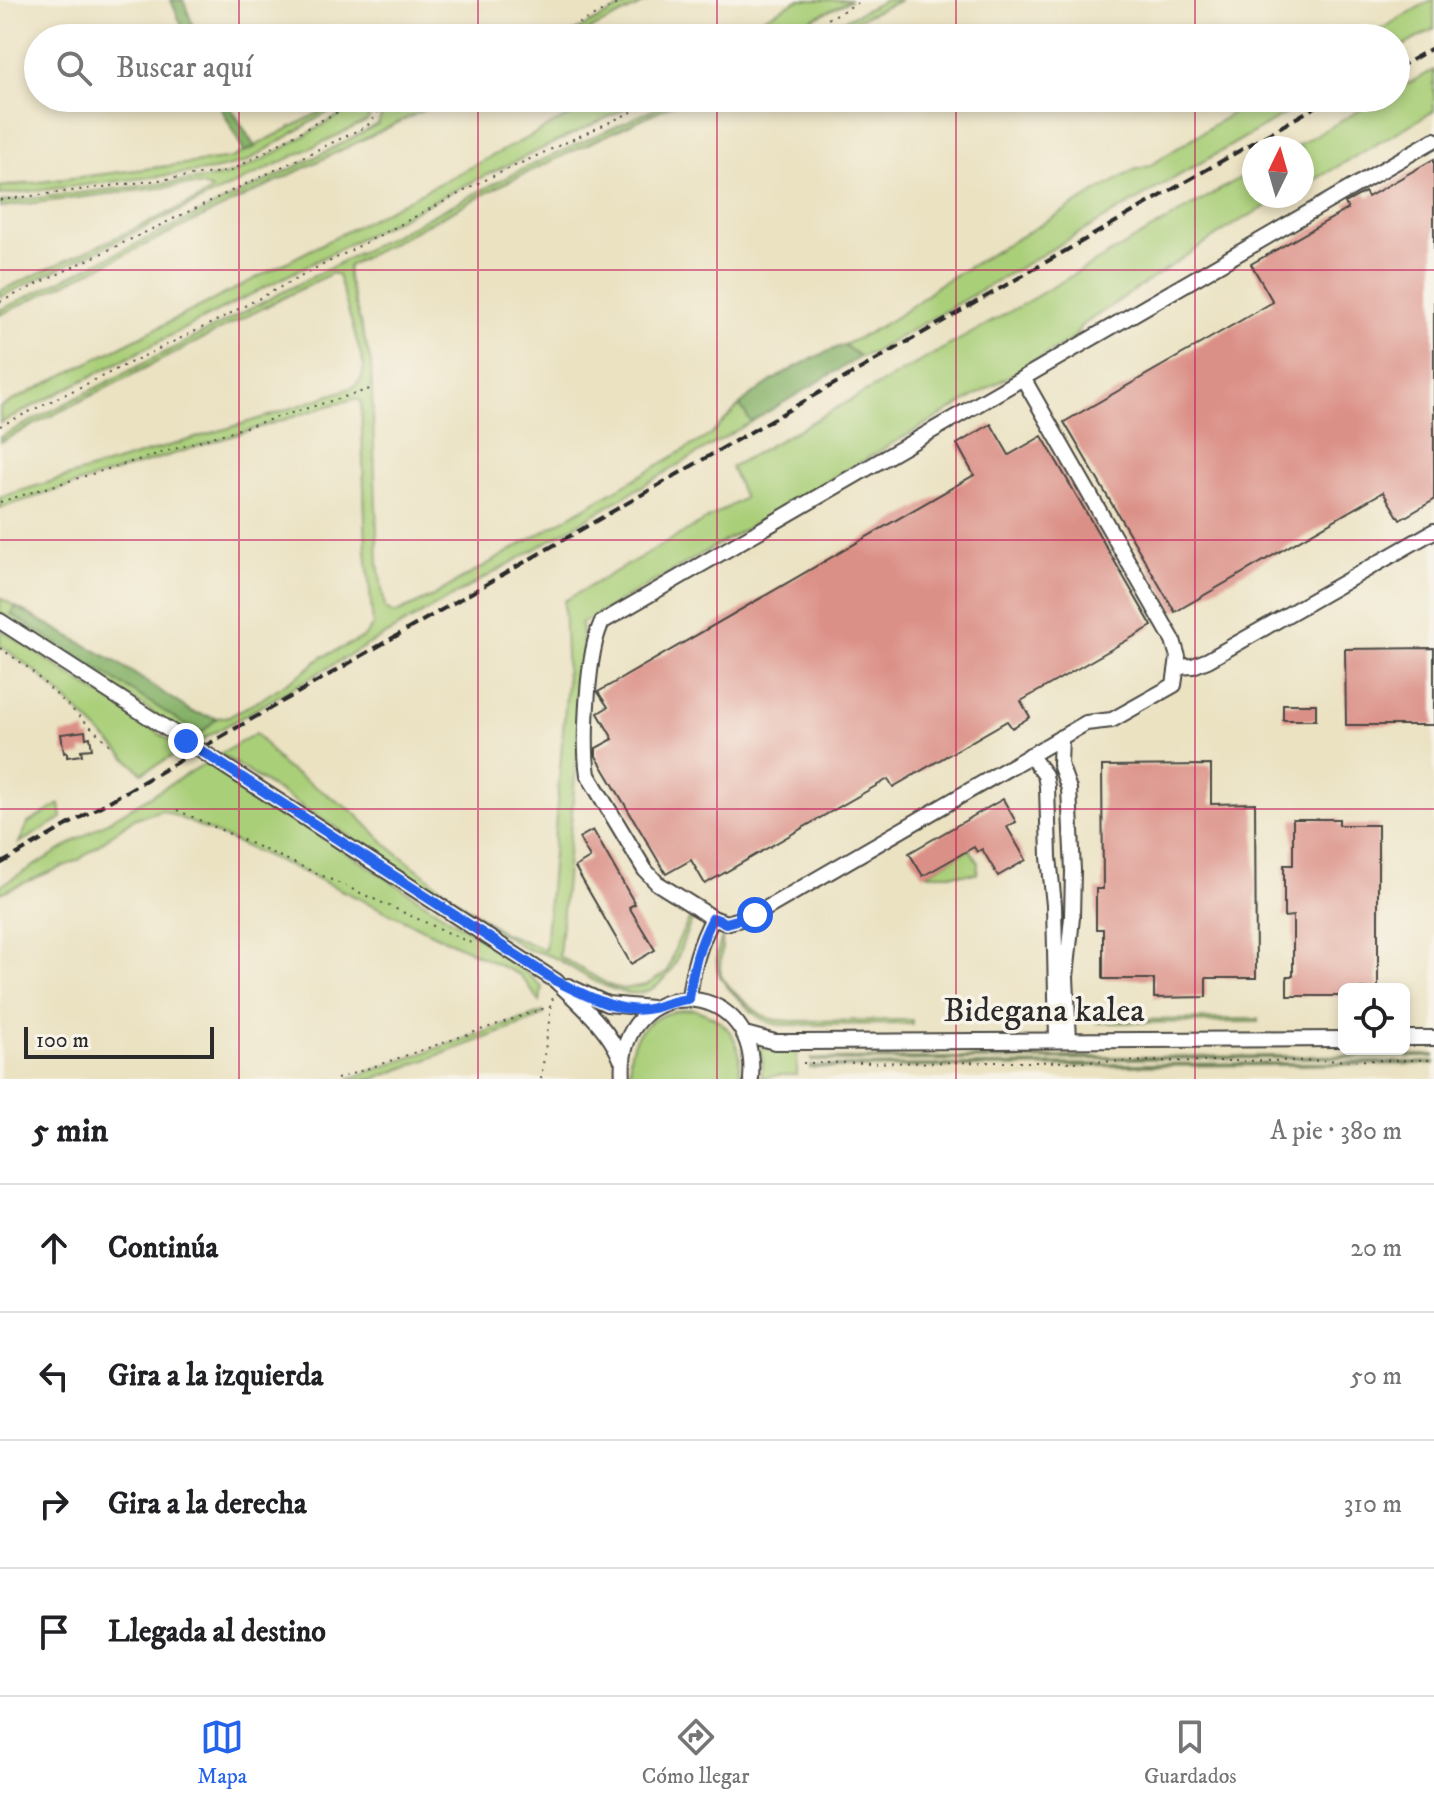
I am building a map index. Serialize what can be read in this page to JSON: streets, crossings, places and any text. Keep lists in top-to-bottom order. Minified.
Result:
{"streets":{"street":["Bidegana kalea"]},"scale_bar":"100 m","north":"top","page":{"search":"Buscar aquí","scale":"100 m","heading":["5 min","A pie · 380 m"],"list":[["Continúa","20 m"],["Gira a la izquierda","50 m"],["Gira a la derecha","310 m"],"Llegada al destino"],"nav":["Mapa","Cómo llegar","Guardados"]}}
